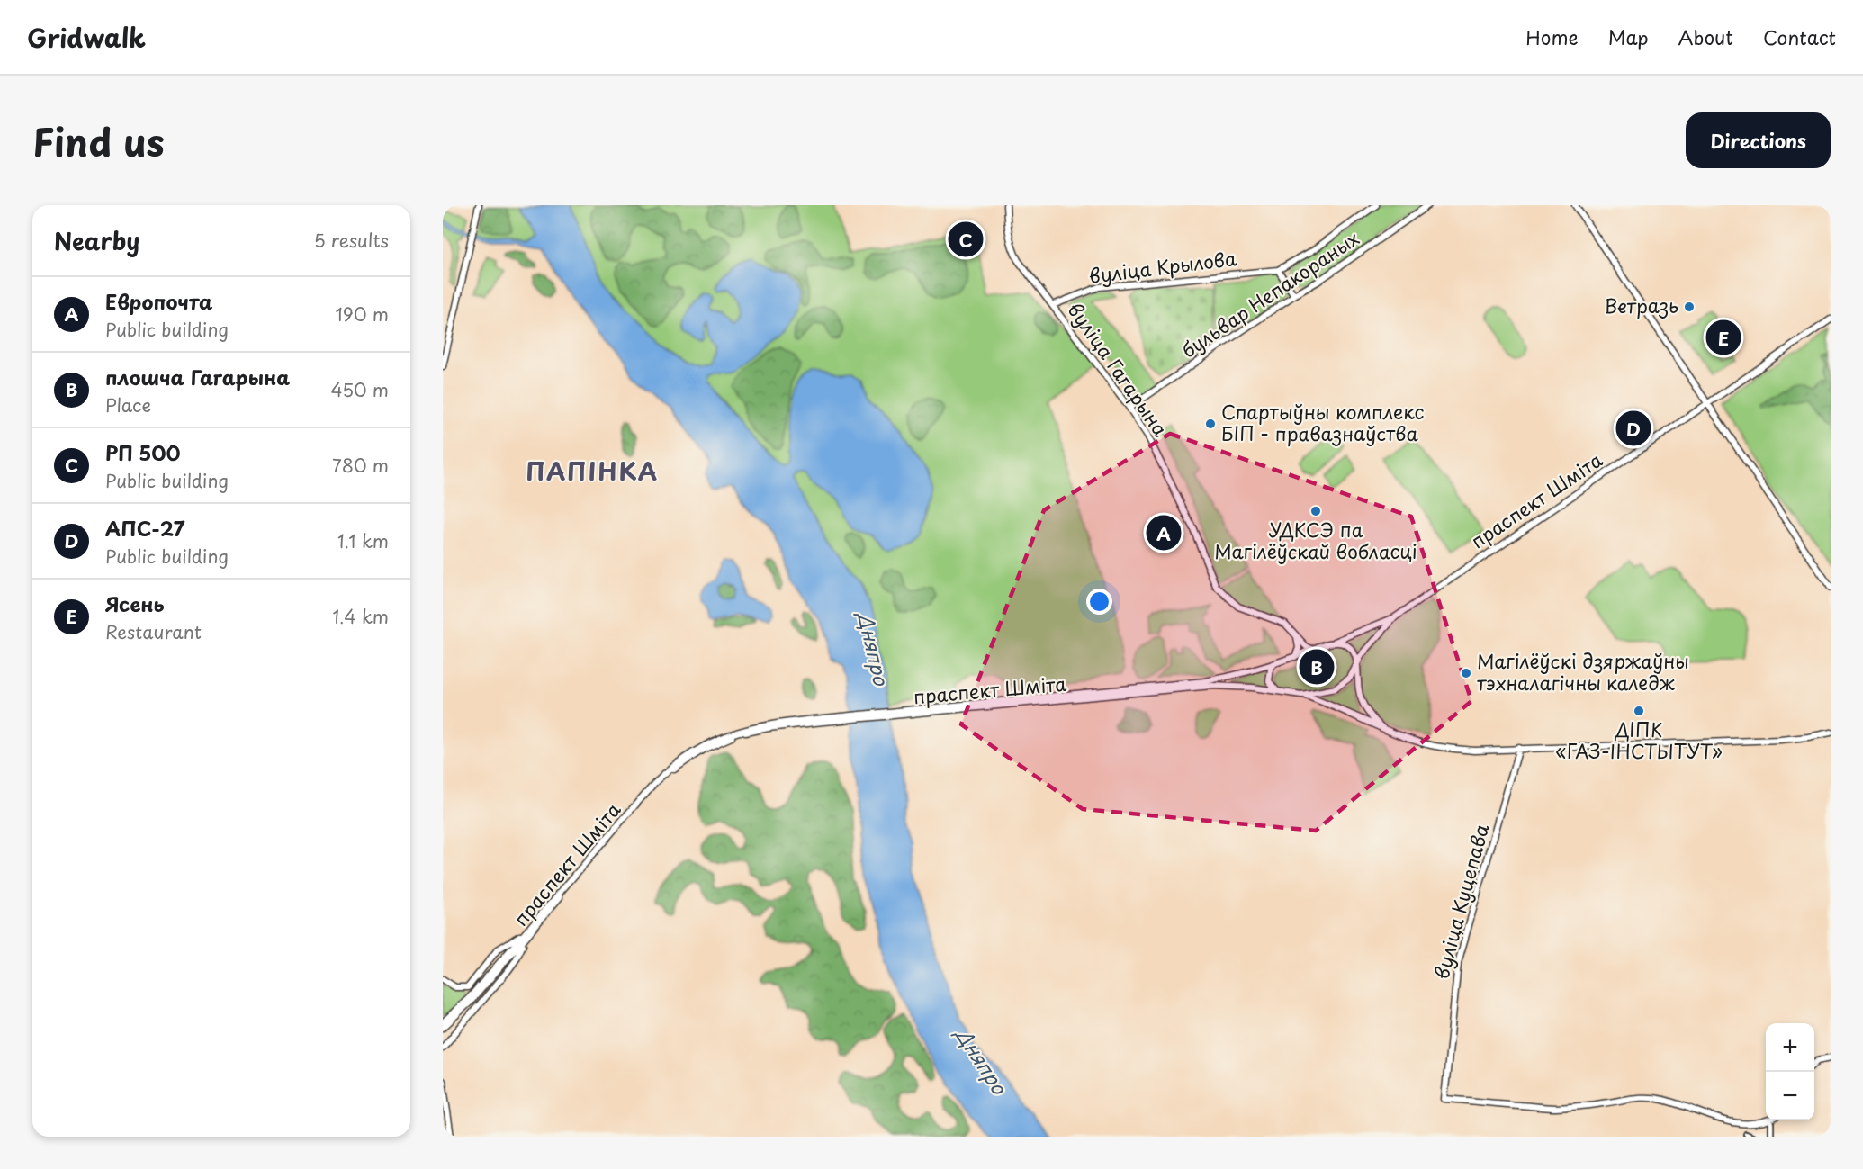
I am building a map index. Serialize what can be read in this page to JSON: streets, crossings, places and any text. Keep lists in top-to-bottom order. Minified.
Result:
{"streets":{"main road":["вуліца Крылова","бульвар Непакораных","вуліца Гагарына","праспект Шміта","вуліца Куцепава"]},"crossings":[["вуліца Крылова","вуліца Гагарына"],["бульвар Непакораных","вуліца Гагарына"],["вуліца Гагарына","праспект Шміта"]],"districts":["ПАПІНКА"],"water":["Дняпро"],"places":["Ветразь","Спартыўны комплекс БІП - правазнаўства","УДКСЭ па Магілёўскай вобласці","Магілёўскі дзяржаўны тэхналагічны каледж","ДІПК «ГАЗ-ІНСТЫТУТ»"],"page":{"header":"Gridwalk","nav":["Home","Map","About","Contact"],"title":"Find us","buttons":"Directions","heading":["Nearby","5 results"],"pins":["C","E","D","A","B"],"list":[{"mark":"A","name":"Европочта","note":"Public building","value":"190 m"},{"mark":"B","name":"плошча Гагарына","note":"Place","value":"450 m"},{"mark":"C","name":"РП 500","note":"Public building","value":"780 m"},{"mark":"D","name":"АПС-27","note":"Public building","value":"1.1 km"},{"mark":"E","name":"Ясень","note":"Restaurant","value":"1.4 km"}],"map_buttons":["+","−"]}}
